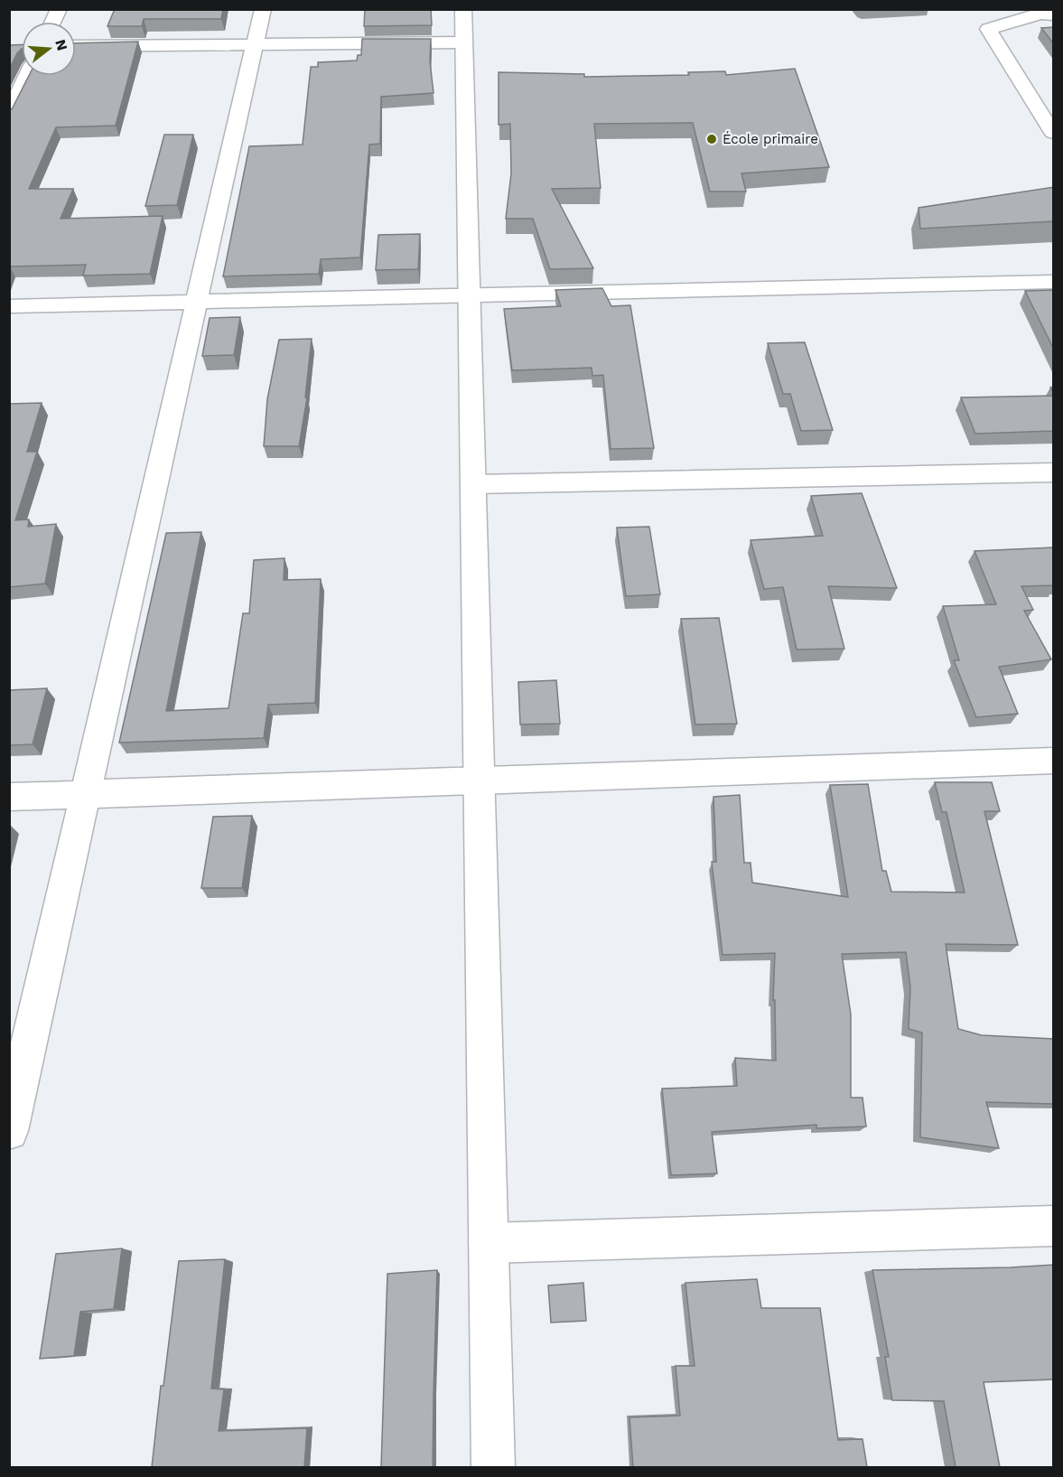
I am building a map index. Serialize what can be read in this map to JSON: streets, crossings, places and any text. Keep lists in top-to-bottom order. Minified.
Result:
{"places":["École primaire"],"north":"right"}
